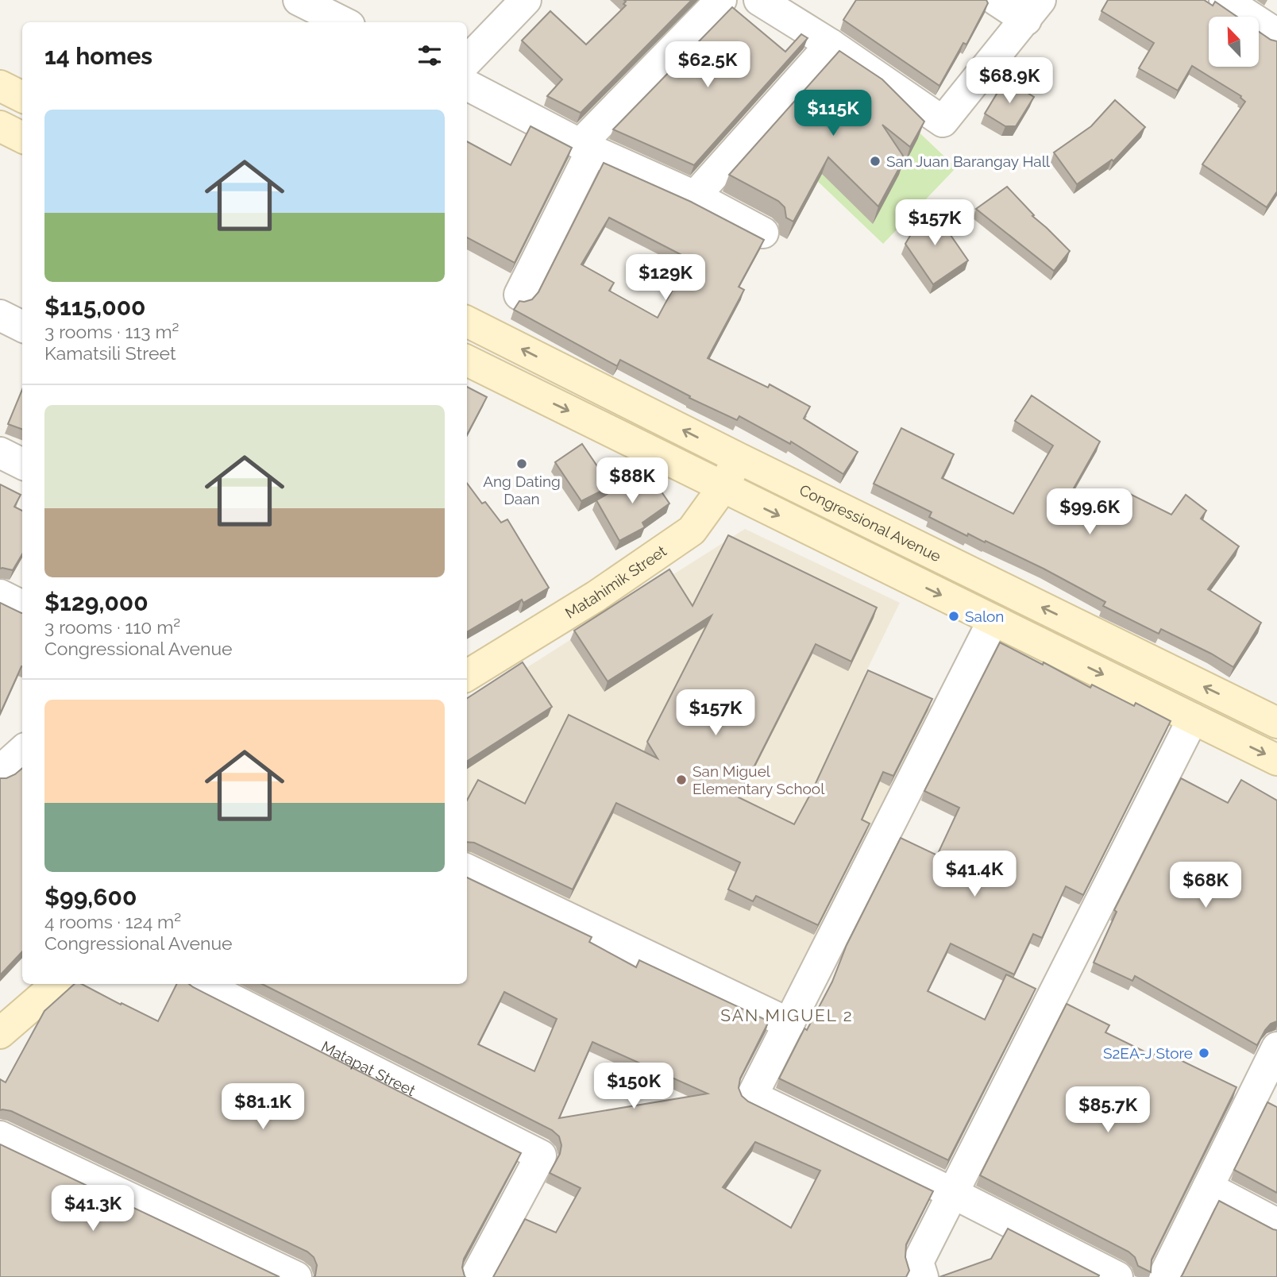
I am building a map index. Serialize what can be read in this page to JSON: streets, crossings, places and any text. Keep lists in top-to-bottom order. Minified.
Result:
{"streets":{"main road":["Congressional Avenue","Matahimik Street"],"street":["Matapat Street"]},"crossings":[["Congressional Avenue","Matahimik Street"]],"districts":["SAN MIGUEL 2"],"places":["San Juan Barangay Hall","Ang Dating Daan","Salon","San Miguel Elementary School","S2EA-J Store"],"north":"top left","page":{"heading":"14 homes","price":["$62.5K","$68.9K","$115K","$157K","$129K","$88K","$99.6K","$157K","$41.4K","$68K","$150K","$81.1K","$85.7K","$41.3K"],"list":[{"name":"$115,000","note":"3 rooms · 113 m² · Kamatsili Street"},{"name":"$129,000","note":"3 rooms · 110 m² · Congressional Avenue"},{"name":"$99,600","note":"4 rooms · 124 m² · Congressional Avenue"}]}}
